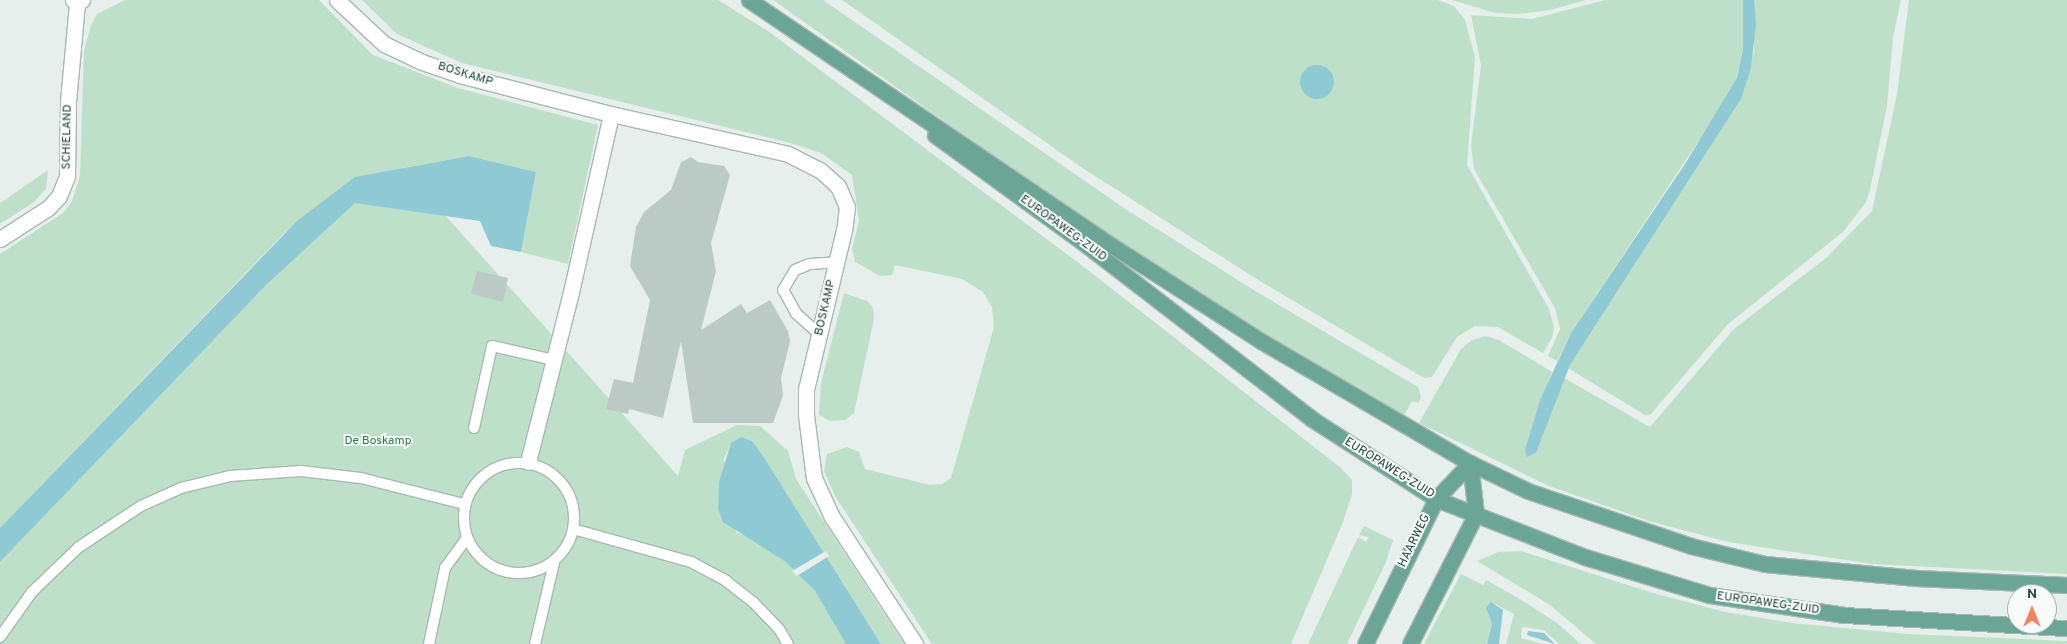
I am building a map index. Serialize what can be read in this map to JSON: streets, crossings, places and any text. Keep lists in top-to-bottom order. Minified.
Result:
{"streets":{"main road":["EUROPAWEG-ZUID","HAARWEG"],"street":["BOSKAMP","SCHIELAND"]},"crossings":[["EUROPAWEG-ZUID","HAARWEG"]],"parks":["De Boskamp"],"north":"top"}
